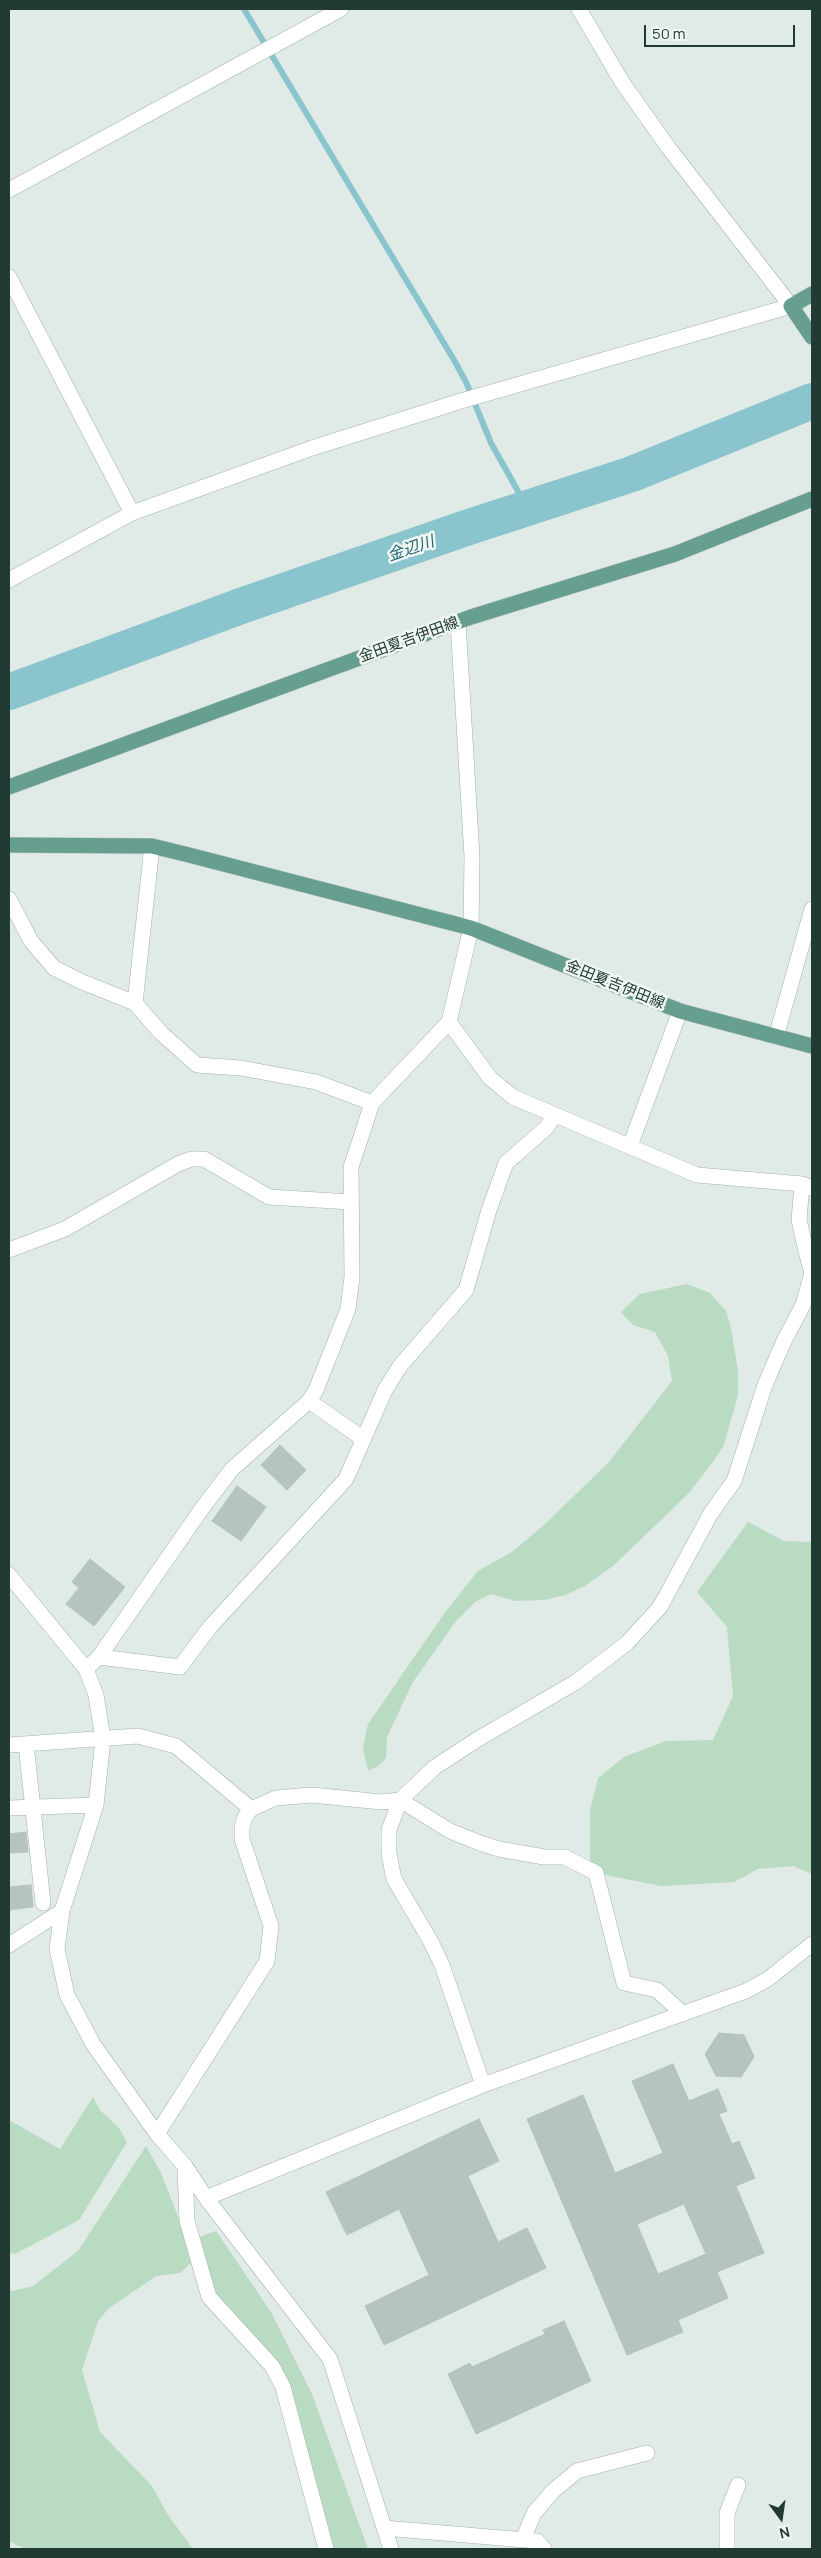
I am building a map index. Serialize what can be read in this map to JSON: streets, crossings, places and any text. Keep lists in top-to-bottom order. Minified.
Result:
{"streets":{"main road":["金田夏吉伊田線"]},"water":["金辺川"],"scale_bar":"50 m","north":"bottom"}
